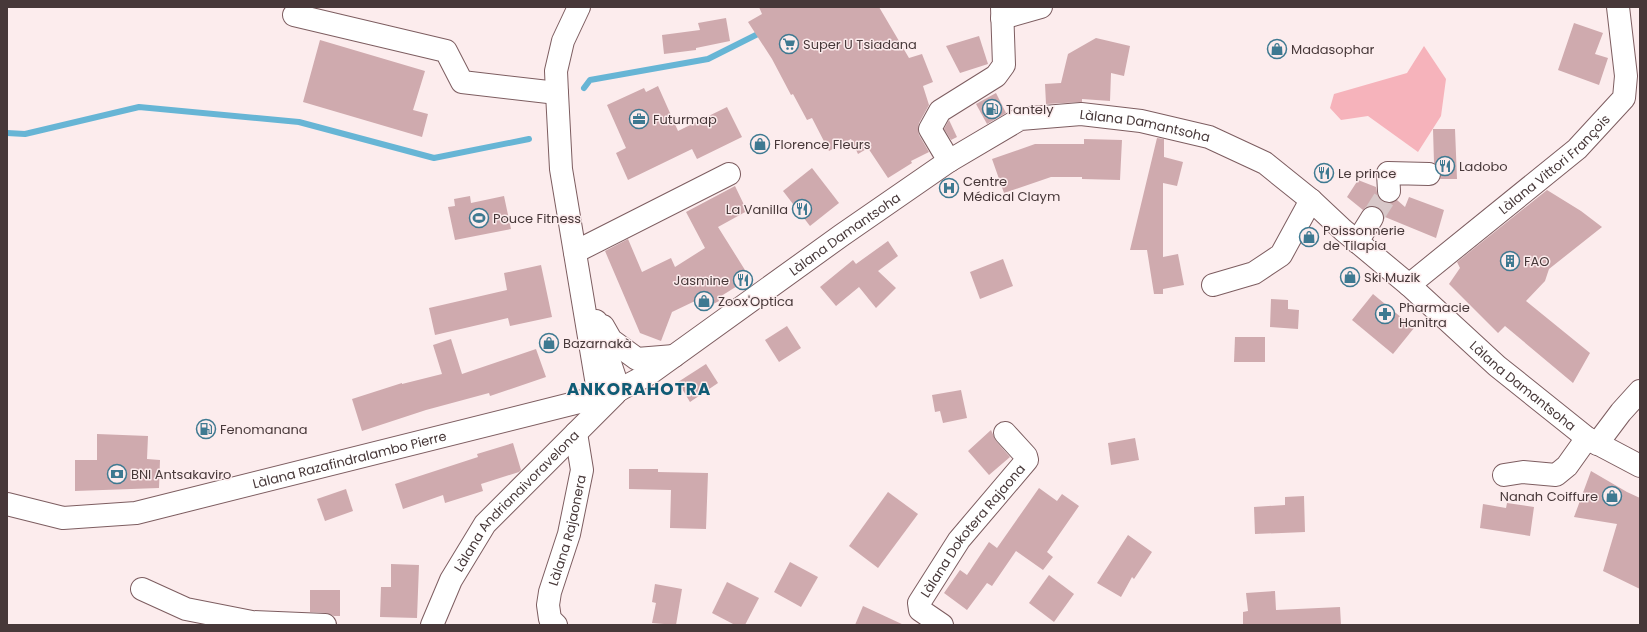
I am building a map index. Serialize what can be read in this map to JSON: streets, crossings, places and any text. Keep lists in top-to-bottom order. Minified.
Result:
{"streets":{"main road":["Làlana Damantsoha","Làlana Vittori François","Làlana Razafindralambo Pierre","Làlana Andrianaivoravelona","Làlana Rajaonera","Làlana Dokotera Rajaona"]},"crossings":[["Làlana Damantsoha","Làlana Vittori François"],["Làlana Damantsoha","Làlana Razafindralambo Pierre"],["Làlana Damantsoha","Làlana Andrianaivoravelona"],["Làlana Razafindralambo Pierre","Làlana Andrianaivoravelona"],["Làlana Razafindralambo Pierre","Làlana Rajaonera"],["Làlana Andrianaivoravelona","Làlana Rajaonera"]],"districts":["ANKORAHOTRA"],"places":{"supermarket":["Super U Tsiadana"],"shop":["Madasophar","Florence Fleurs","Poissonnerie de Tilapia","Ski Muzik","Zoox'Optica","Bazarnakà","Nanah Coiffure"],"fuel station":["Tantely","Fenomanana"],"office":["Futurmap"],"restaurant":["Ladobo","Le prince","La Vanilla","Jasmine"],"hospital":["Centre Médical Claym"],"sports":["Pouce Fitness"],"building":["FAO"],"pharmacy":["Pharmacie Hanitra"],"bank":["BNI Antsakaviro"]}}
